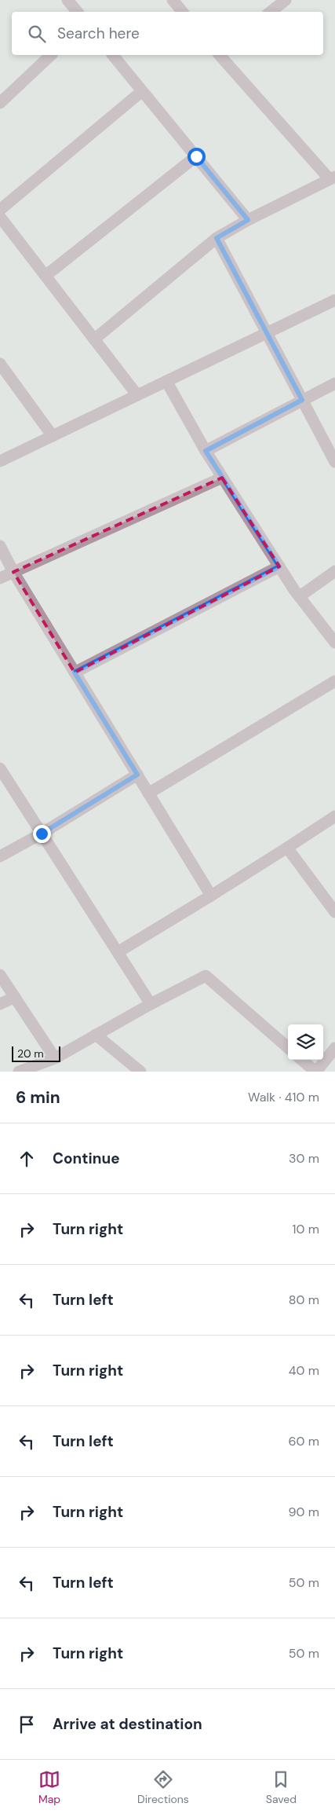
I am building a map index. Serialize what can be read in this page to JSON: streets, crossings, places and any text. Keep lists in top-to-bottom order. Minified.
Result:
{"scale_bar":"20 m","page":{"search":"Search here","scale":"20 m","heading":["6 min","Walk · 410 m"],"list":[["Continue","30 m"],["Turn right","10 m"],["Turn left","80 m"],["Turn right","40 m"],["Turn left","60 m"],["Turn right","90 m"],["Turn left","50 m"],["Turn right","50 m"],"Arrive at destination"],"nav":["Map","Directions","Saved"]}}
